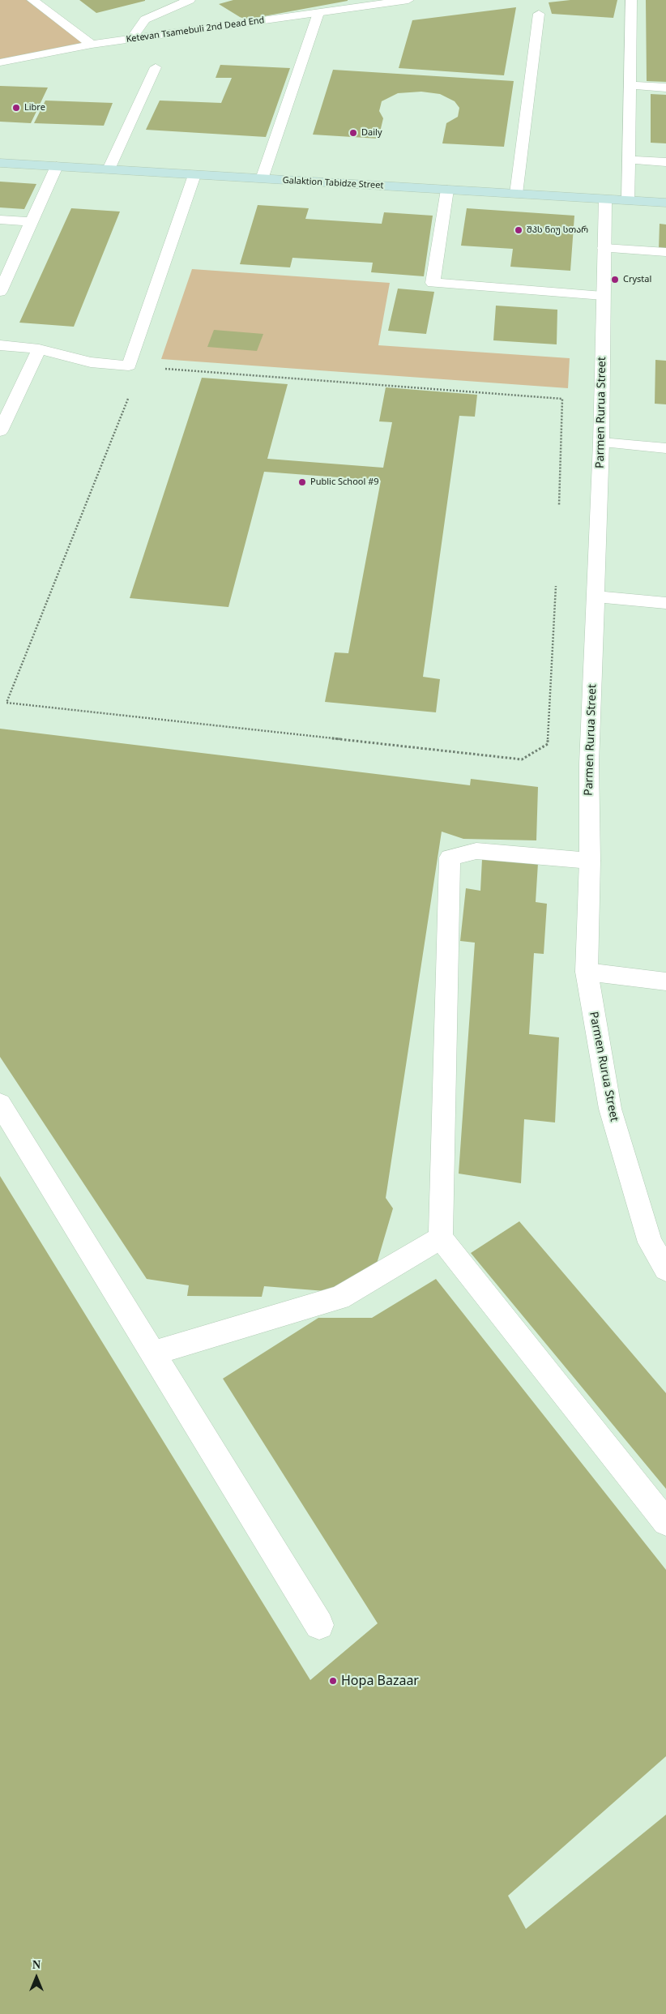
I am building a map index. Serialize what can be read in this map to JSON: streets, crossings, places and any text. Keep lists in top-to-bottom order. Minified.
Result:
{"streets":{"street":["Ketevan Tsamebuli 2nd Dead End","Galaktion Tabidze Street","Parmen Rurua Street"]},"crossings":[["Galaktion Tabidze Street","Parmen Rurua Street"]],"places":["Libre","Daily","შპს ნიუ სთარ","Crystal","Public School #9","Hopa Bazaar"],"north":"top"}
